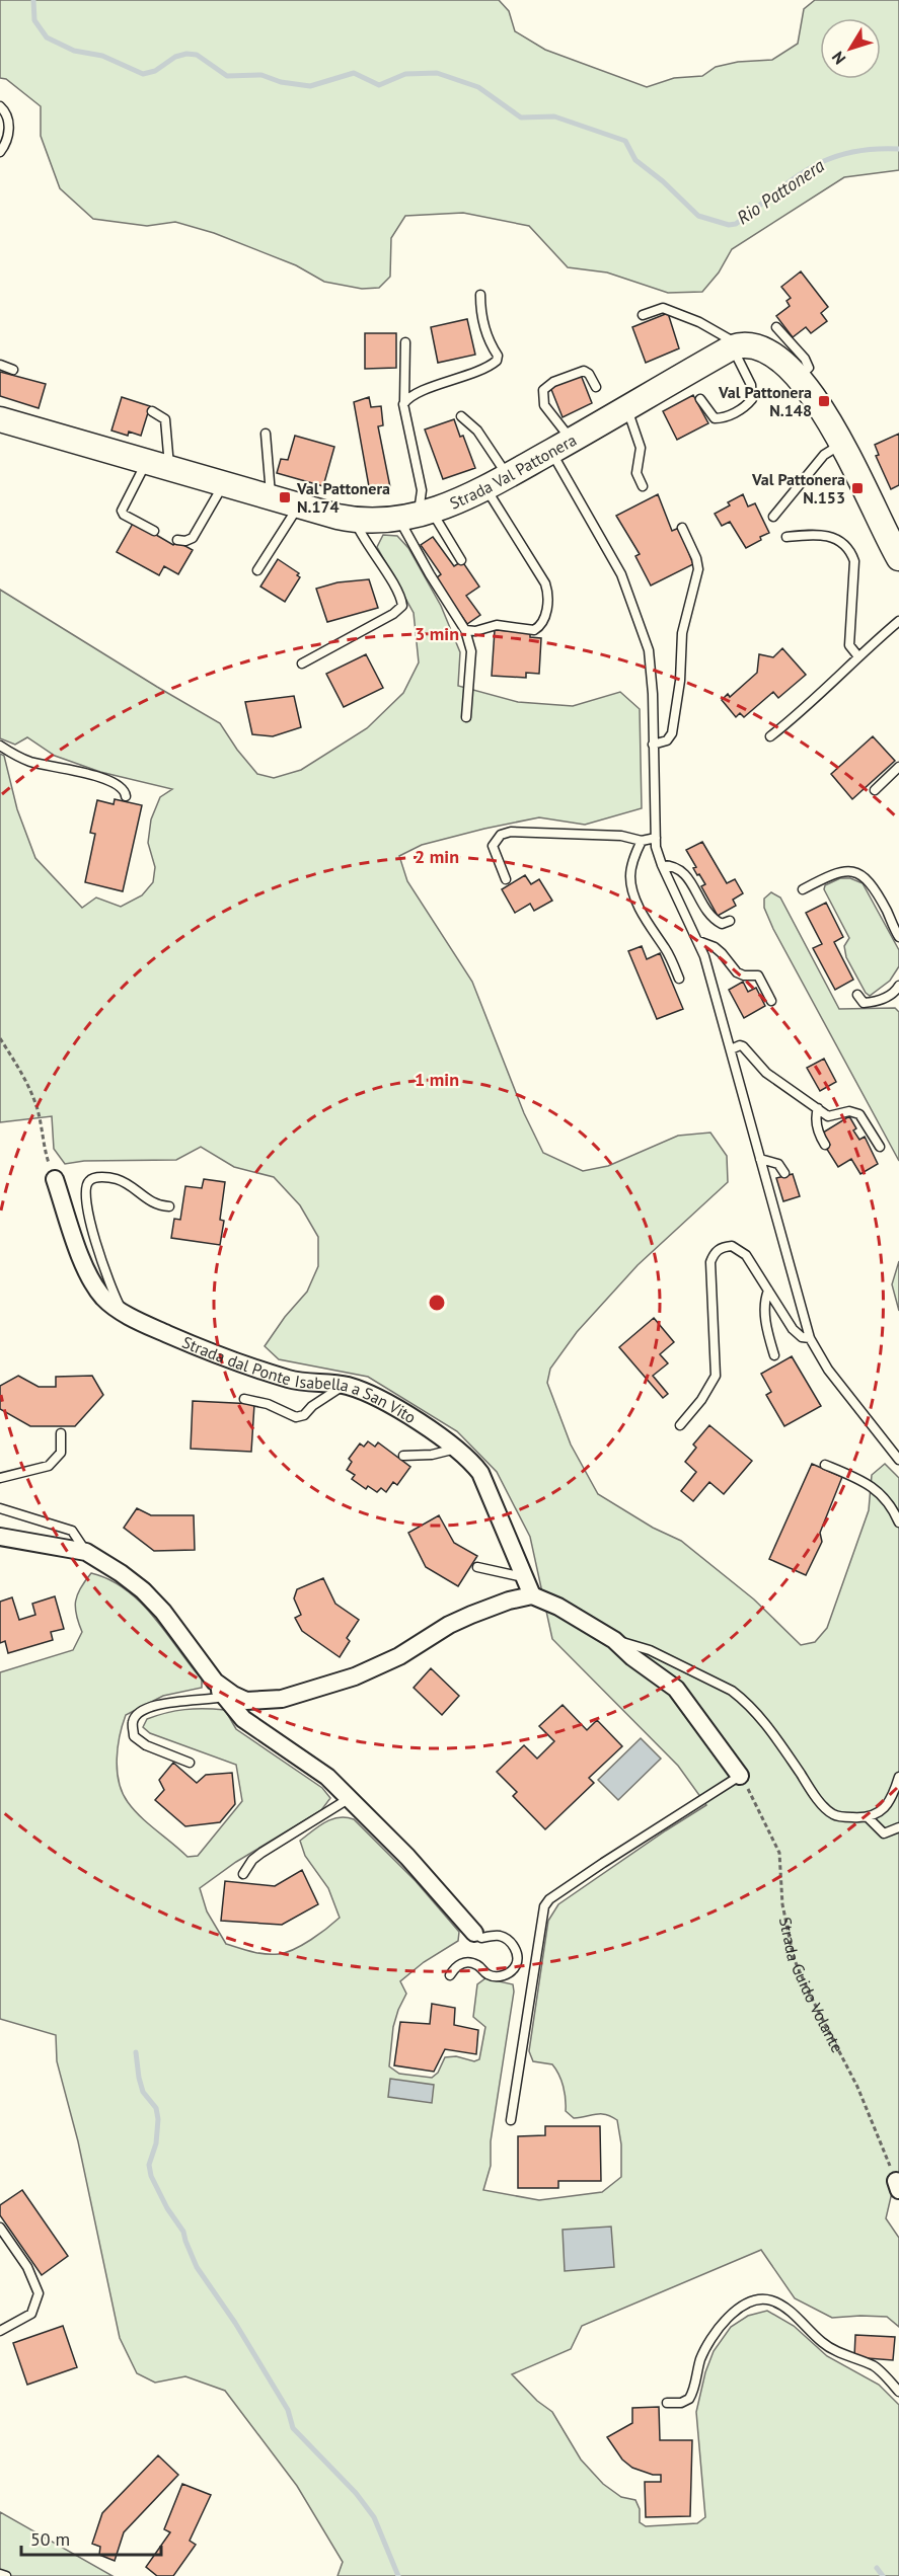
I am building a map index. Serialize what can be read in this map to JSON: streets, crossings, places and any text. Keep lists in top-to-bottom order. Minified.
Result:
{"streets":{"street":["Strada Val Pattonera","Strada dal Ponte Isabella a San Vito"],"path":["Strada Guido Volante"]},"water":["Rio Pattonera"],"places":{"transit":["Val Pattonera N.148","Val Pattonera N.153","Val Pattonera N.174"]},"scale_bar":"50 m","north":"bottom left","rings":["3 min","2 min","1 min"]}
